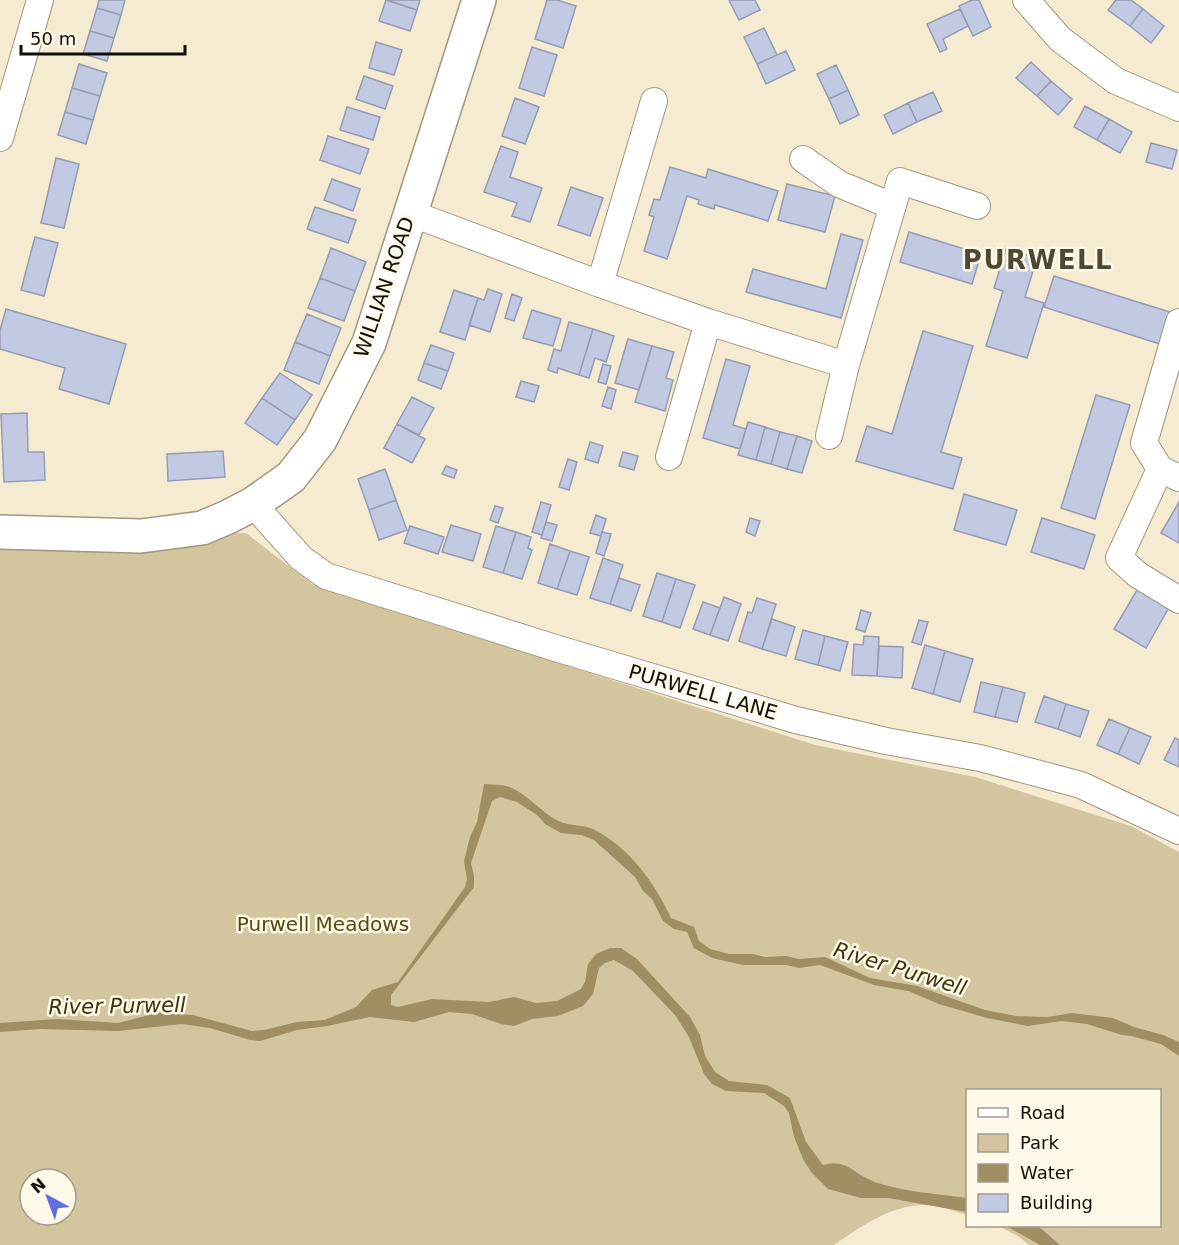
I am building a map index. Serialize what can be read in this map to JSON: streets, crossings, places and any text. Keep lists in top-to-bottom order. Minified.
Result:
{"streets":{"street":["WILLIAN ROAD","PURWELL LANE"]},"crossings":[["WILLIAN ROAD","PURWELL LANE"]],"districts":["PURWELL"],"water":["River Purwell"],"parks":["Purwell Meadows"],"legend":["Road","Park","Water","Building"],"scale_bar":"50 m","north":"top left"}
